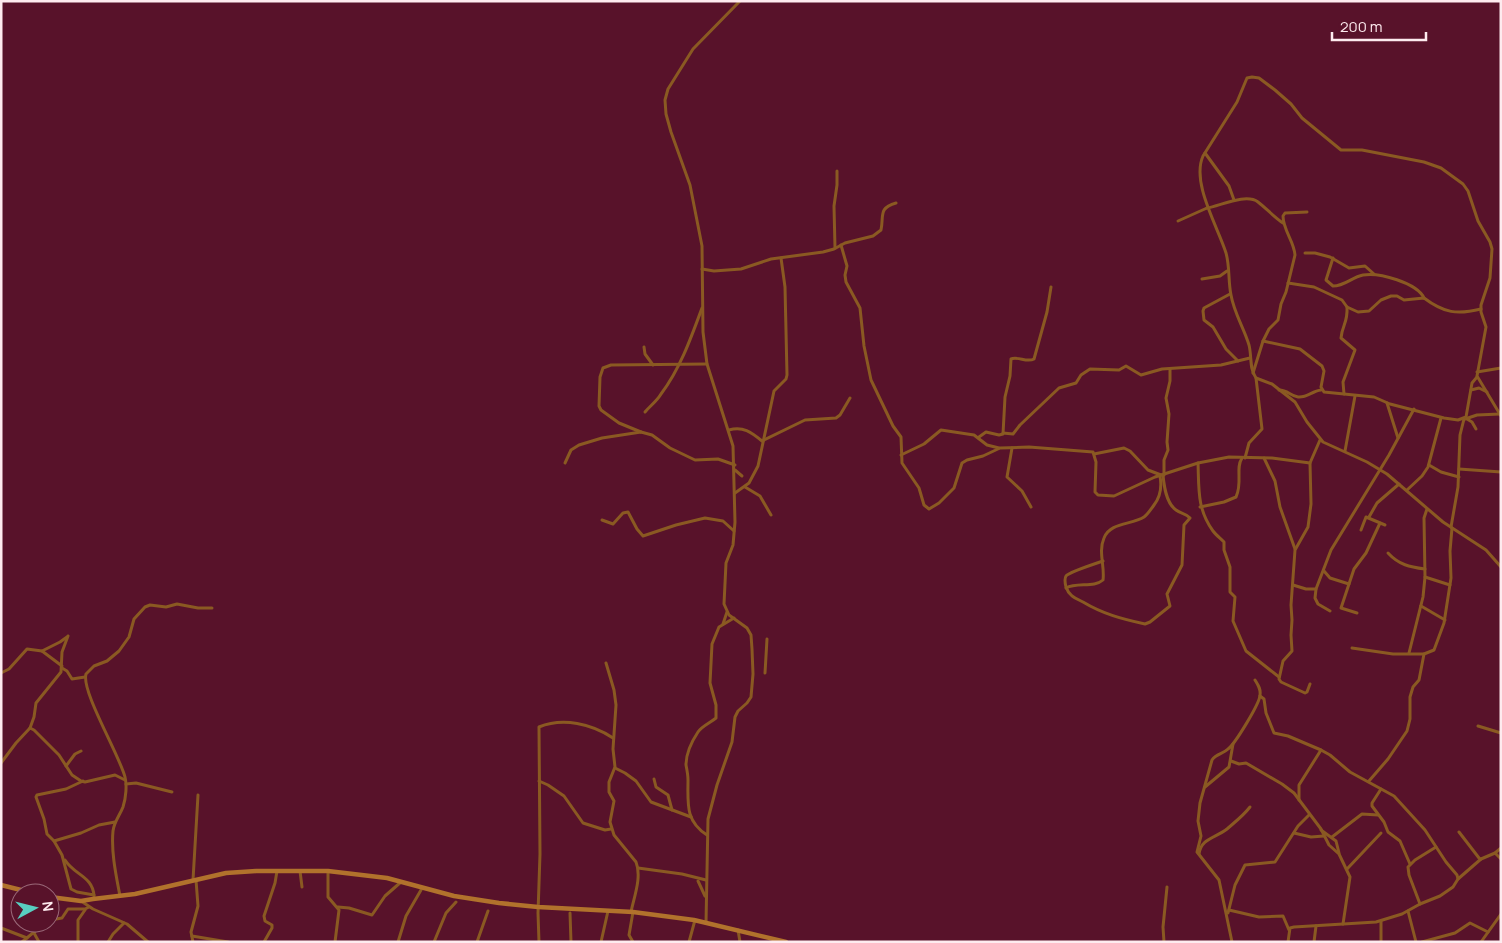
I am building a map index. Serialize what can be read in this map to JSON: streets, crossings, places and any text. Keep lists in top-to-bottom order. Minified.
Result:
{"scale_bar":"200 m","north":"right"}
